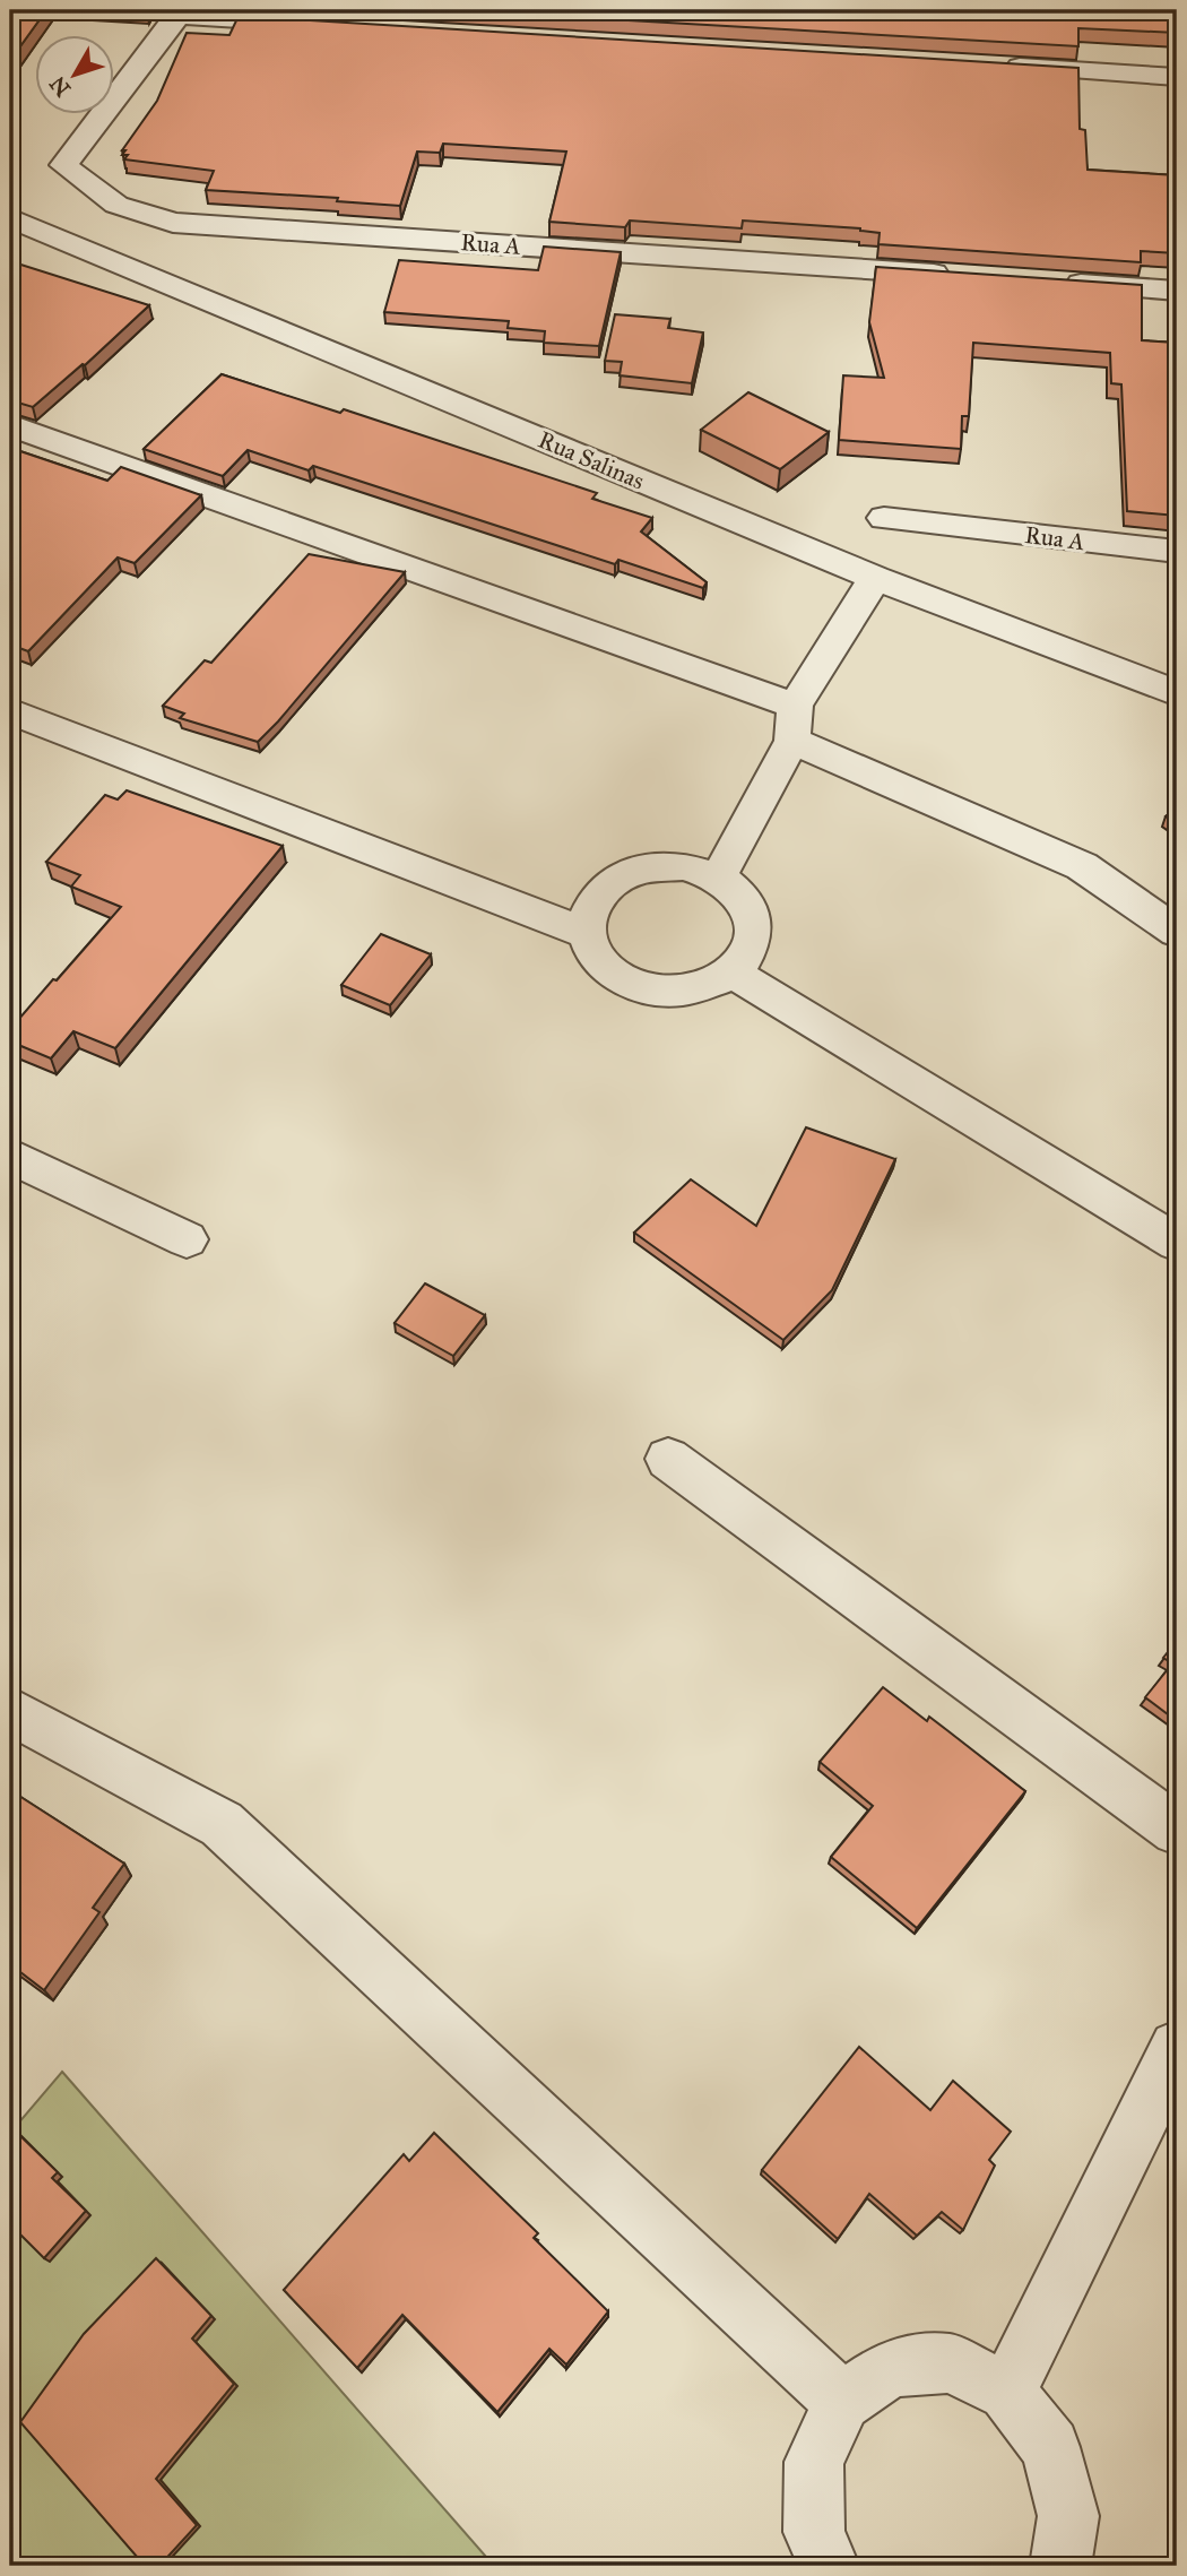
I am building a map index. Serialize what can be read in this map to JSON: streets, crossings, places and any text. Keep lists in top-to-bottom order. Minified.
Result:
{"streets":{"street":["Rua A","Rua Salinas"]},"north":"bottom left"}
